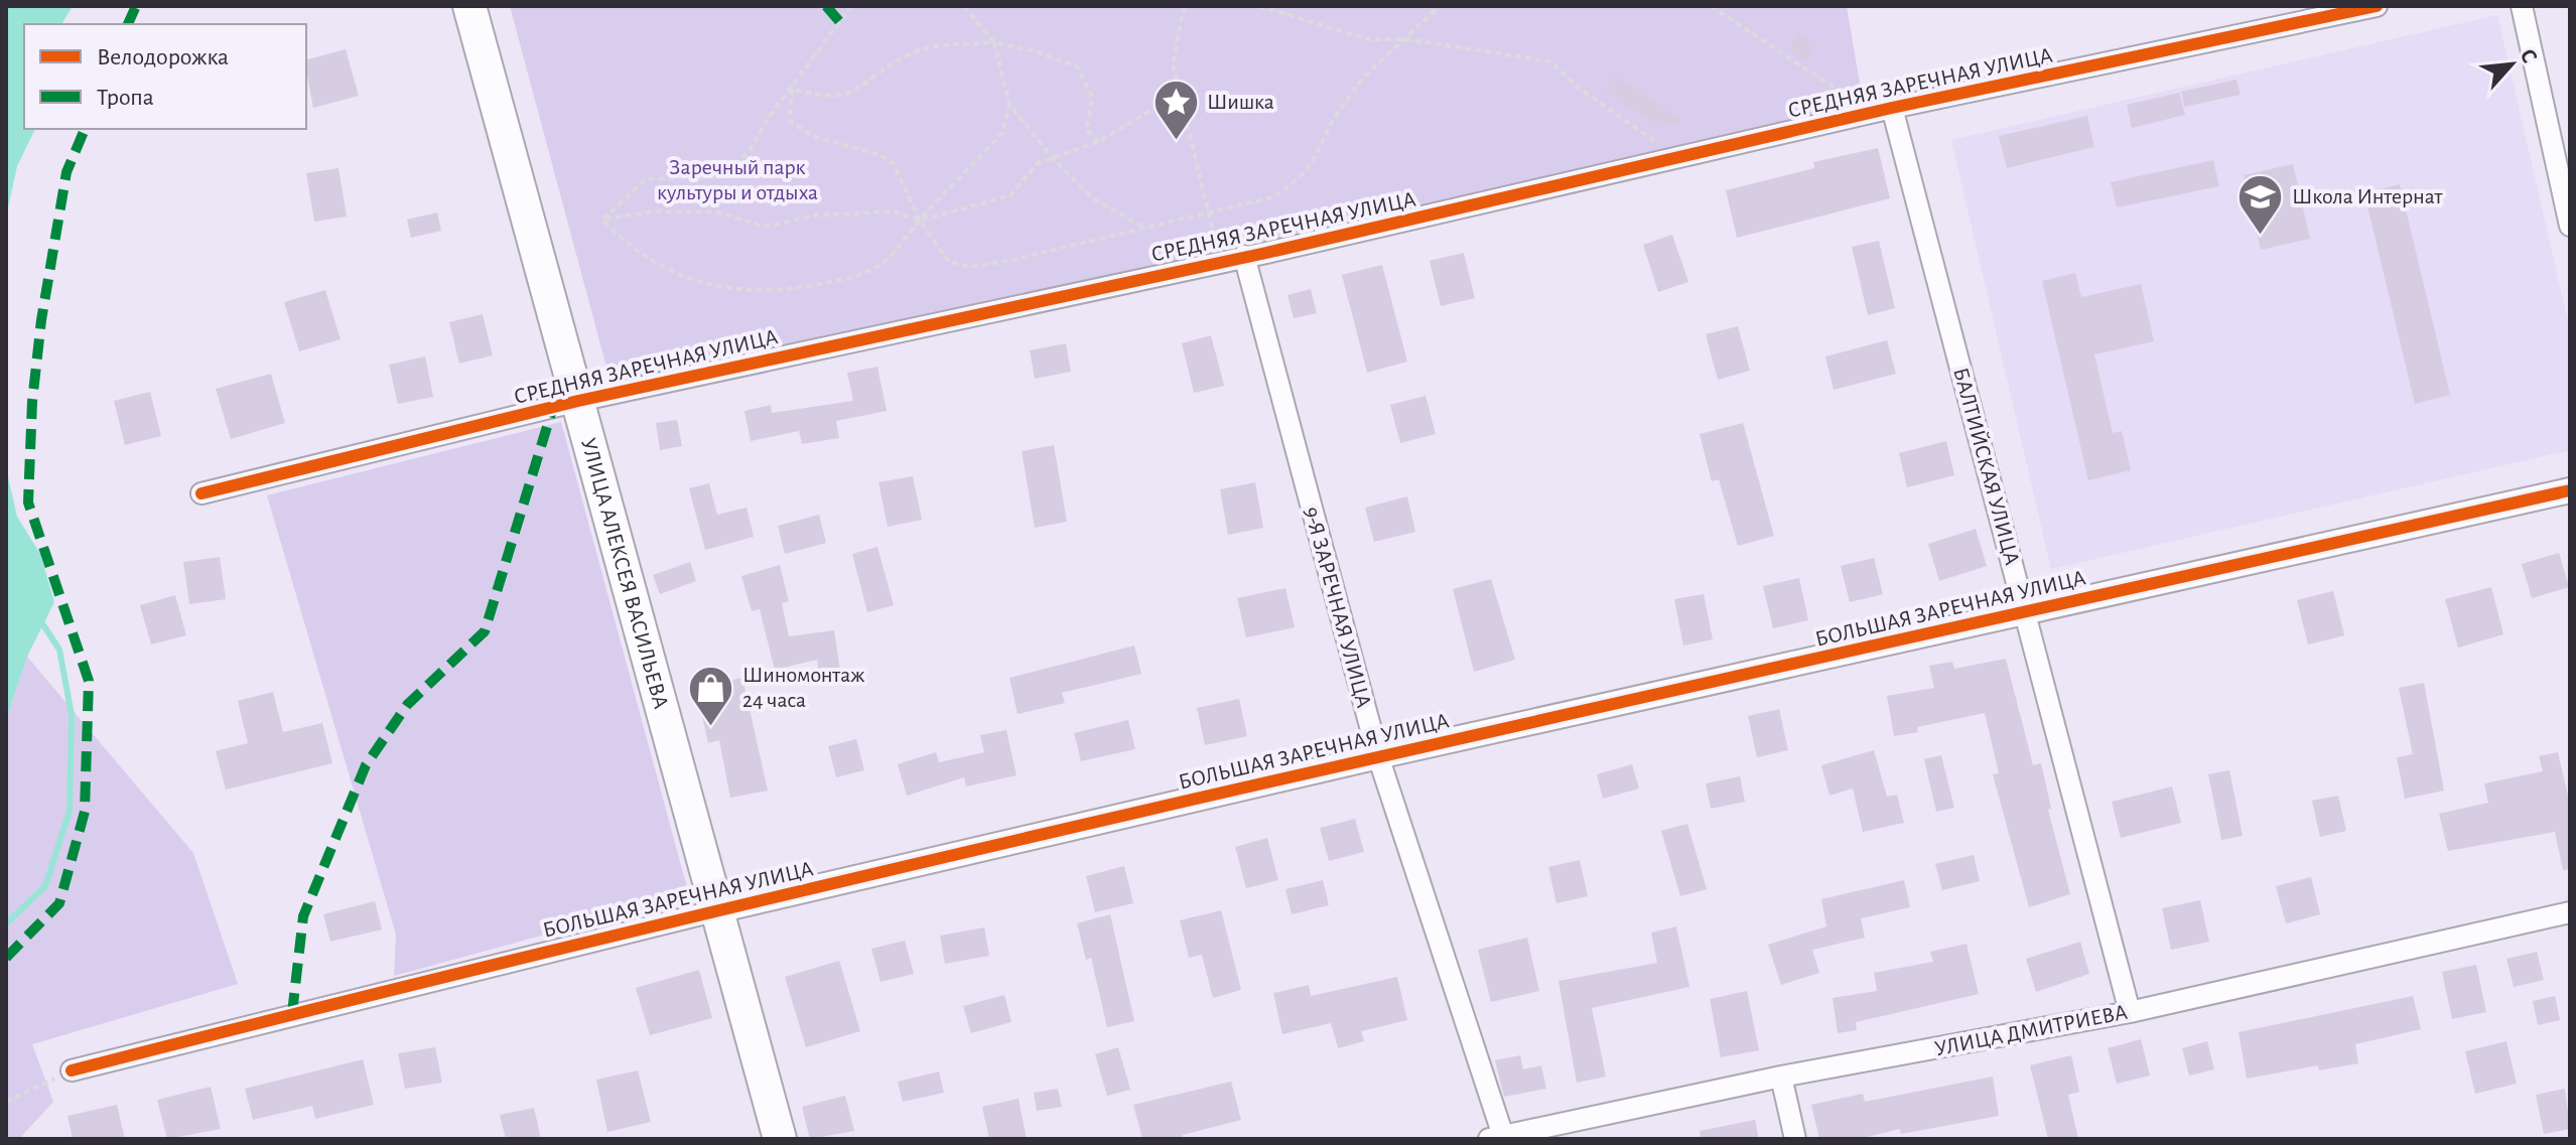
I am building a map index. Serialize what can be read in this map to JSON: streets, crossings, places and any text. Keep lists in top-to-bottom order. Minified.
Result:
{"streets":{"main road":["УЛИЦА АЛЕКСЕЯ ВАСИЛЬЕВА"],"street":["СРЕДНЯЯ ЗАРЕЧНАЯ УЛИЦА","БАЛТИЙСКАЯ УЛИЦА","9-Я ЗАРЕЧНАЯ УЛИЦА","БОЛЬШАЯ ЗАРЕЧНАЯ УЛИЦА","УЛИЦА ДМИТРИЕВА"]},"crossings":[["СРЕДНЯЯ ЗАРЕЧНАЯ УЛИЦА","БАЛТИЙСКАЯ УЛИЦА"],["СРЕДНЯЯ ЗАРЕЧНАЯ УЛИЦА","УЛИЦА АЛЕКСЕЯ ВАСИЛЬЕВА"],["СРЕДНЯЯ ЗАРЕЧНАЯ УЛИЦА","9-Я ЗАРЕЧНАЯ УЛИЦА"],["БАЛТИЙСКАЯ УЛИЦА","БОЛЬШАЯ ЗАРЕЧНАЯ УЛИЦА"],["БАЛТИЙСКАЯ УЛИЦА","УЛИЦА ДМИТРИЕВА"],["УЛИЦА АЛЕКСЕЯ ВАСИЛЬЕВА","БОЛЬШАЯ ЗАРЕЧНАЯ УЛИЦА"],["9-Я ЗАРЕЧНАЯ УЛИЦА","БОЛЬШАЯ ЗАРЕЧНАЯ УЛИЦА"],["9-Я ЗАРЕЧНАЯ УЛИЦА","УЛИЦА ДМИТРИЕВА"]],"parks":["Заречный парк культуры и отдыха"],"places":{"place":["Шишка"],"school or university":["Школа Интернат"],"shop":["Шиномонтаж 24 часа"]},"legend":["Велодорожка","Тропа"],"north":"top right"}
